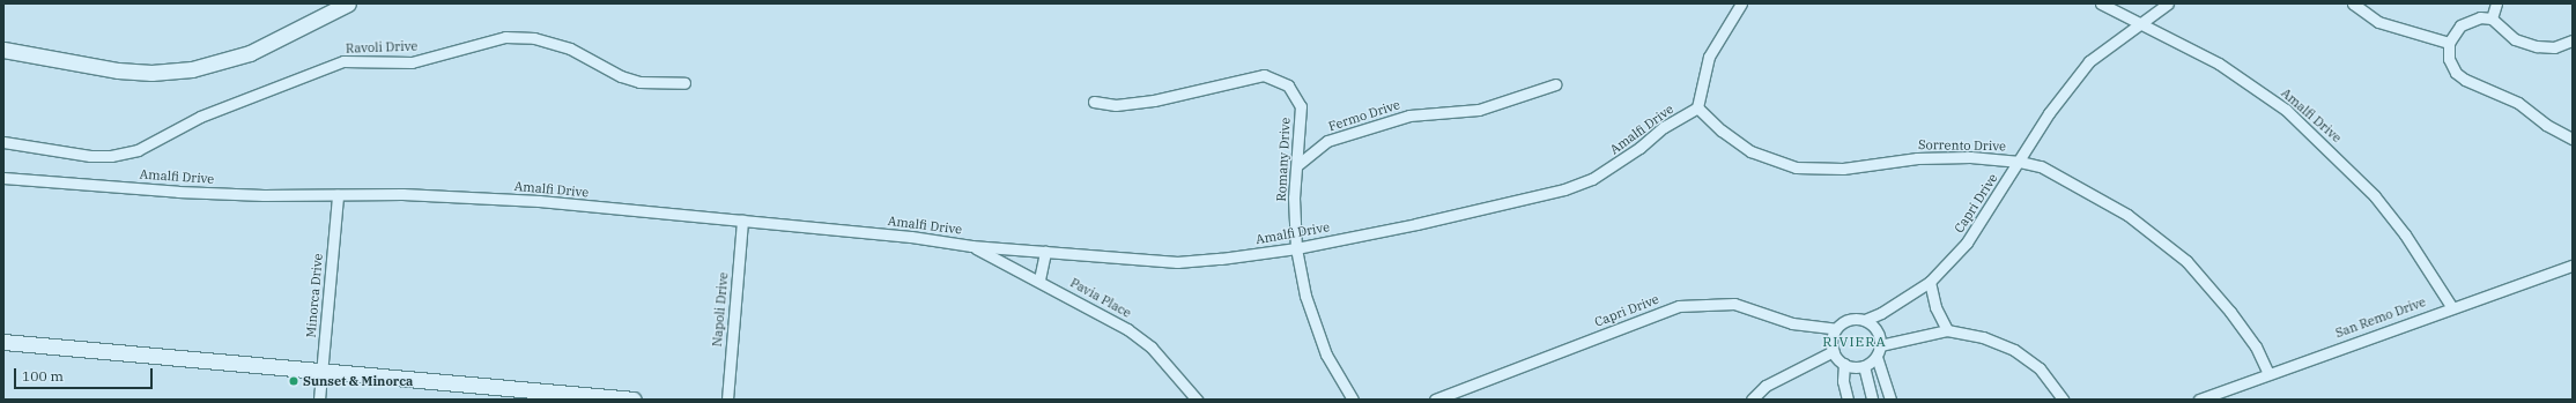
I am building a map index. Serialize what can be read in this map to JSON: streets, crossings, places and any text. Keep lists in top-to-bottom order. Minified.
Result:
{"streets":{"street":["Ravoli Drive","Fermo Drive","Amalfi Drive","Sorrento Drive","Romany Drive","Capri Drive","Minorca Drive","Pavia Place","Napoli Drive","San Remo Drive"]},"crossings":[["Fermo Drive","Romany Drive"],["Amalfi Drive","Sorrento Drive"],["Amalfi Drive","Romany Drive"],["Amalfi Drive","Capri Drive"],["Amalfi Drive","Minorca Drive"],["Amalfi Drive","Pavia Place"],["Amalfi Drive","Napoli Drive"],["Amalfi Drive","San Remo Drive"],["Sorrento Drive","Capri Drive"],["Sorrento Drive","San Remo Drive"]],"districts":["RIVIERA"],"places":["Sunset & Minorca"],"scale_bar":"100 m"}
